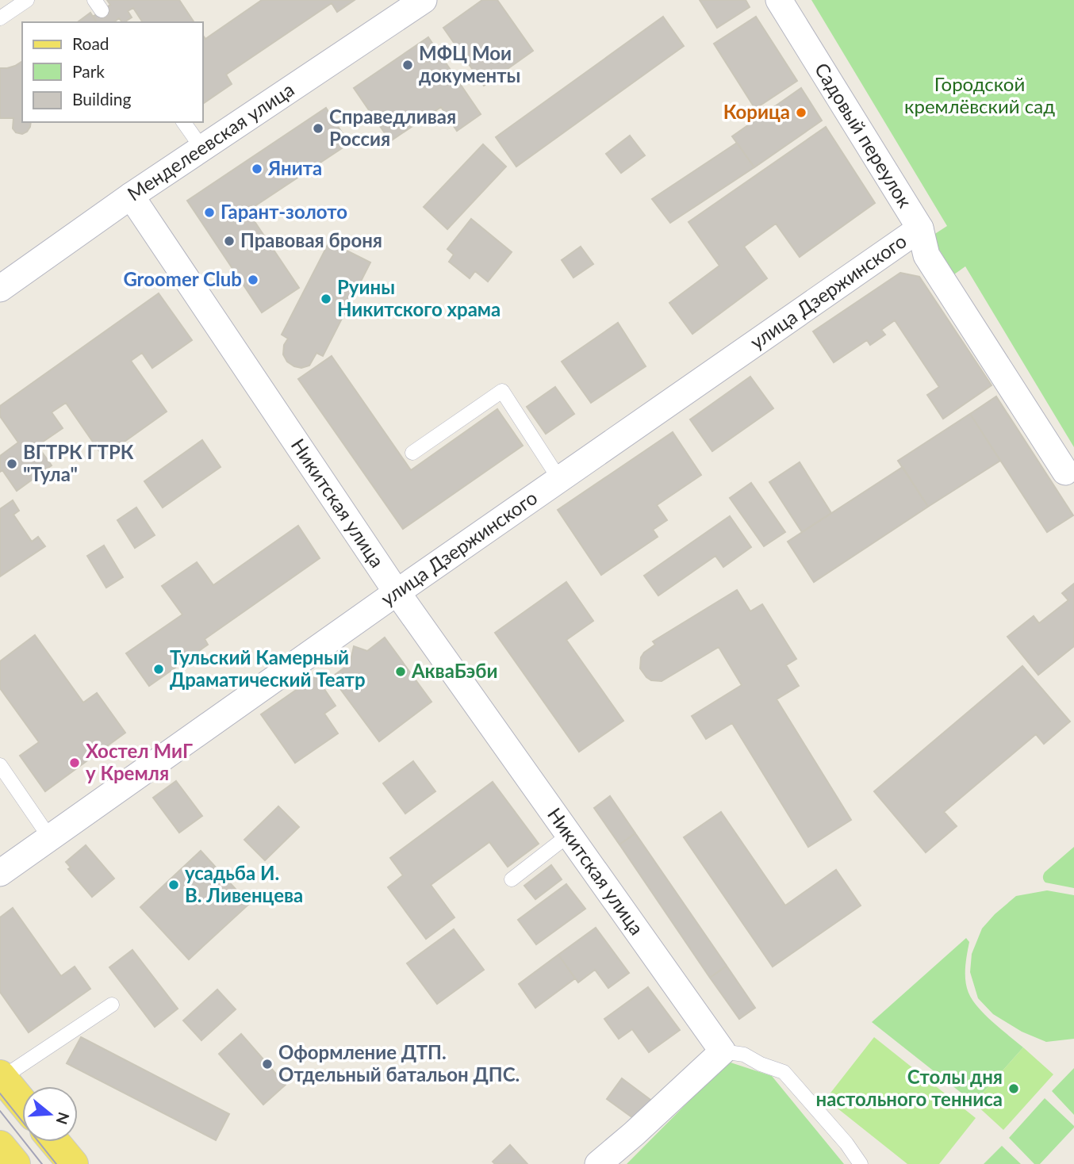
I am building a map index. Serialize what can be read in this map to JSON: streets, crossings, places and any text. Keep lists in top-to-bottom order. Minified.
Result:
{"streets":{"street":["Садовый переулок","Менделеевская улица","улица Дзержинского","Никитская улица"]},"crossings":[["Садовый переулок","улица Дзержинского"],["Менделеевская улица","Никитская улица"],["улица Дзержинского","Никитская улица"]],"parks":["Городской кремлёвский сад"],"places":["МФЦ Мои документы","Корица","Справедливая Россия","Янита","Гарант-золото","Правовая броня","Groomer Club","Руины Никитского храма","ВГТРК ГТРК \"Тула\"","Тульский Камерный Драматический Театр","АкваБэби","Хостел МиГ у Кремля","усадьба И. В. Ливенцева","Оформление ДТП. Отдельный батальон ДПС.","Cтолы дня настольного тенниса"],"legend":["Road","Park","Building"],"north":"right"}
